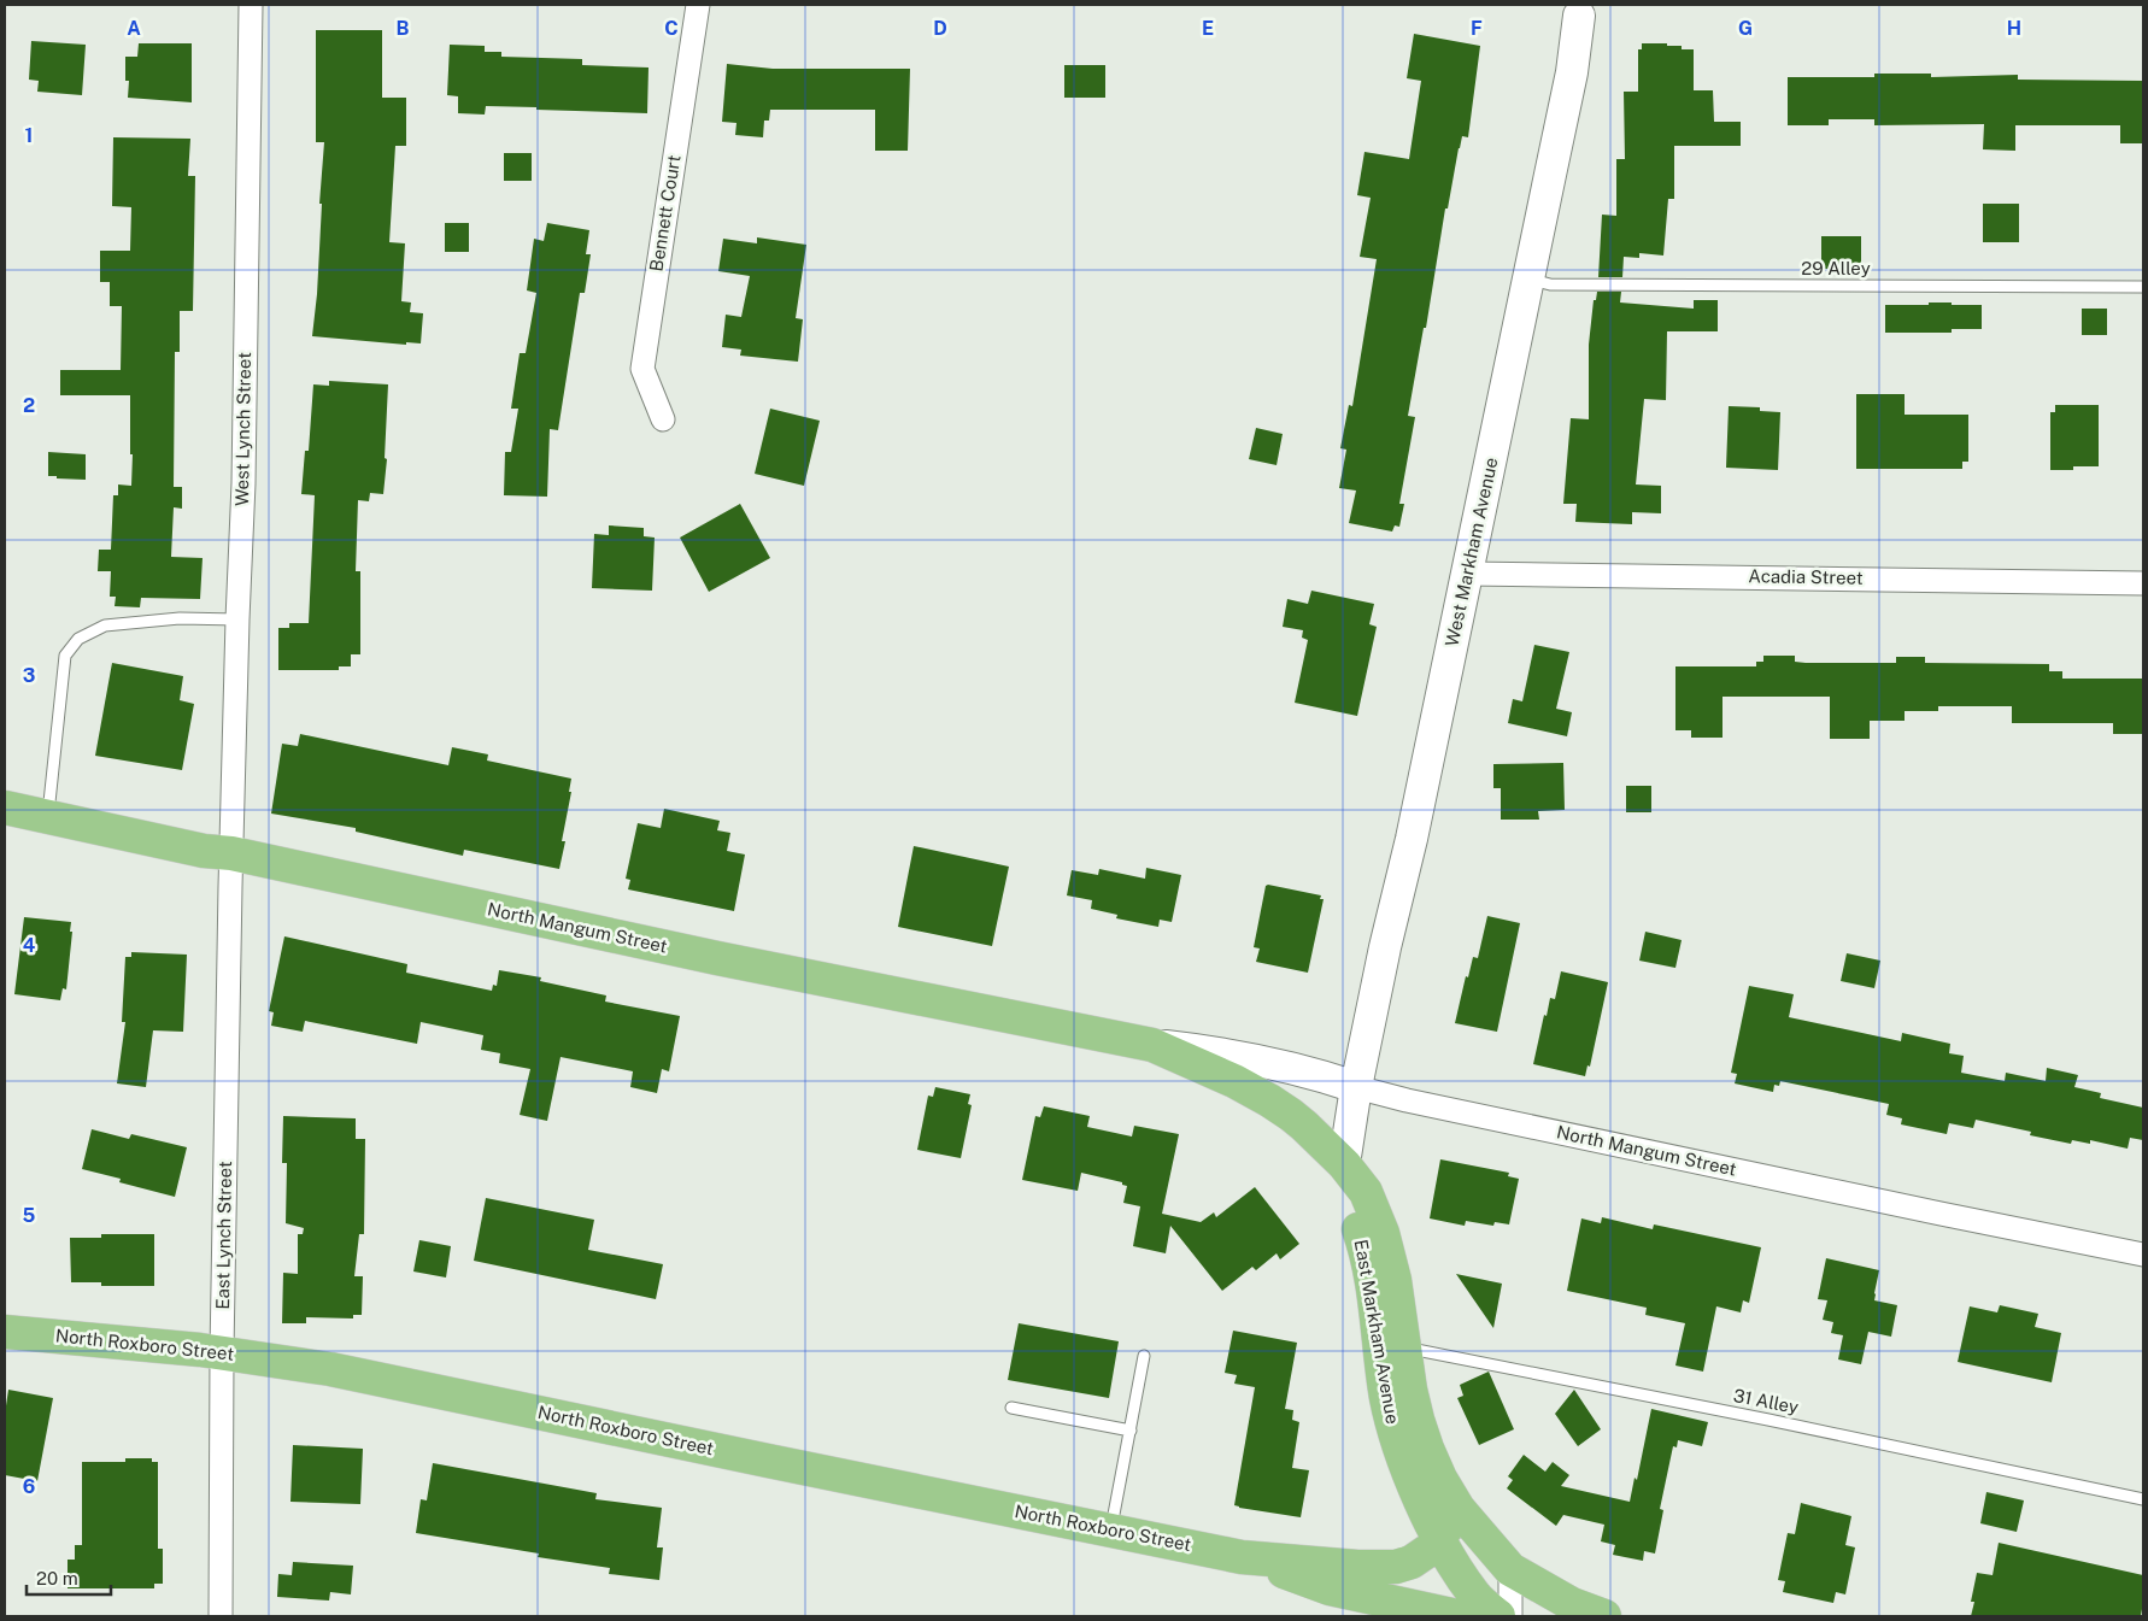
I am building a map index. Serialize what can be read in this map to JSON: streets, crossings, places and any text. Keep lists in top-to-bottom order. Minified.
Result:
{"streets":{"main road":["North Mangum Street","East Markham Avenue","North Roxboro Street"],"street":["Bennett Court","West Lynch Street","West Markham Avenue","Acadia Street","East Lynch Street"],"lane":["29 Alley","31 Alley"]},"crossings":[["29 Alley","West Markham Avenue"],["West Lynch Street","North Mangum Street"],["West Lynch Street","East Lynch Street"],["West Markham Avenue","Acadia Street"],["West Markham Avenue","North Mangum Street"],["West Markham Avenue","East Markham Avenue"],["North Mangum Street","East Lynch Street"],["North Mangum Street","East Markham Avenue"],["East Lynch Street","North Roxboro Street"],["East Markham Avenue","North Roxboro Street"],["East Markham Avenue","31 Alley"]],"scale_bar":"20 m","grid":{"columns":["A","B","C","D","E","F","G","H"],"rows":["1","2","3","4","5","6"]}}
